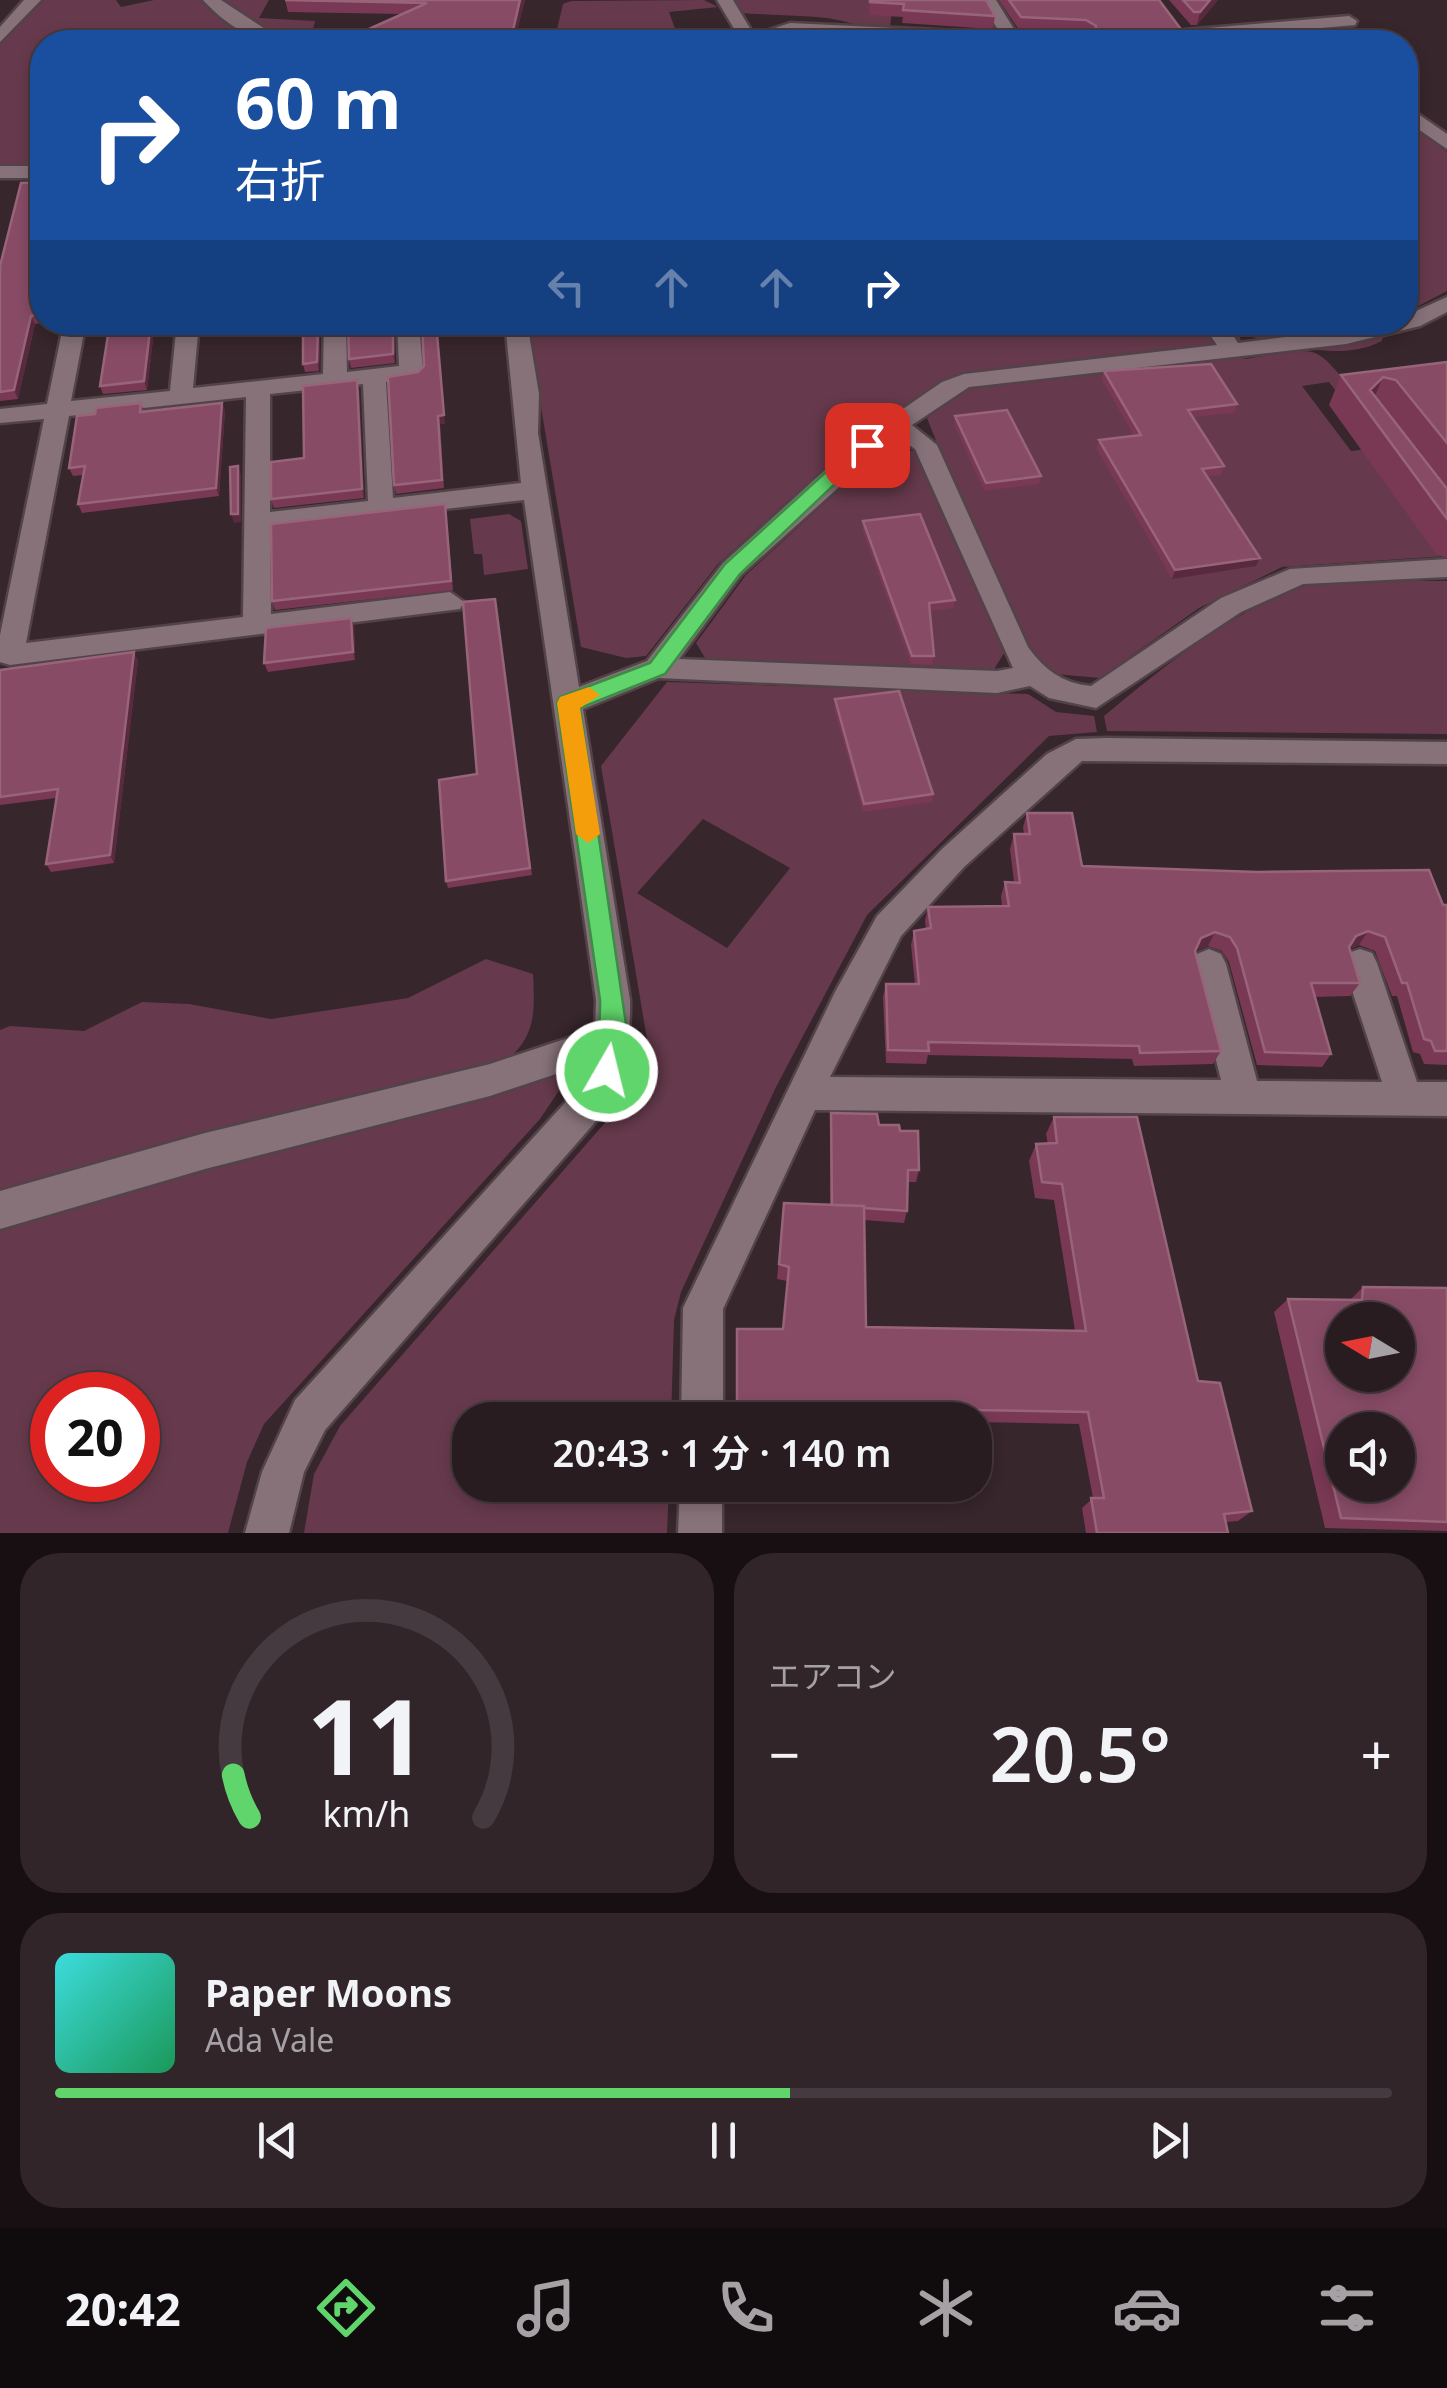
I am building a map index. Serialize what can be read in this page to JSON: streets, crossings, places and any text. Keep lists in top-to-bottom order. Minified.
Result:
{"north":"left","page":{"turn":["60 m","右折"],"limit":"20","trip":"20:43 · 1 分 · 140 m","tile":"エアコン","heat":["−","20.5°","+"],"song":["Paper Moons","Ada Vale"],"tabs":"20:42","gauge":["11","km/h"]}}
